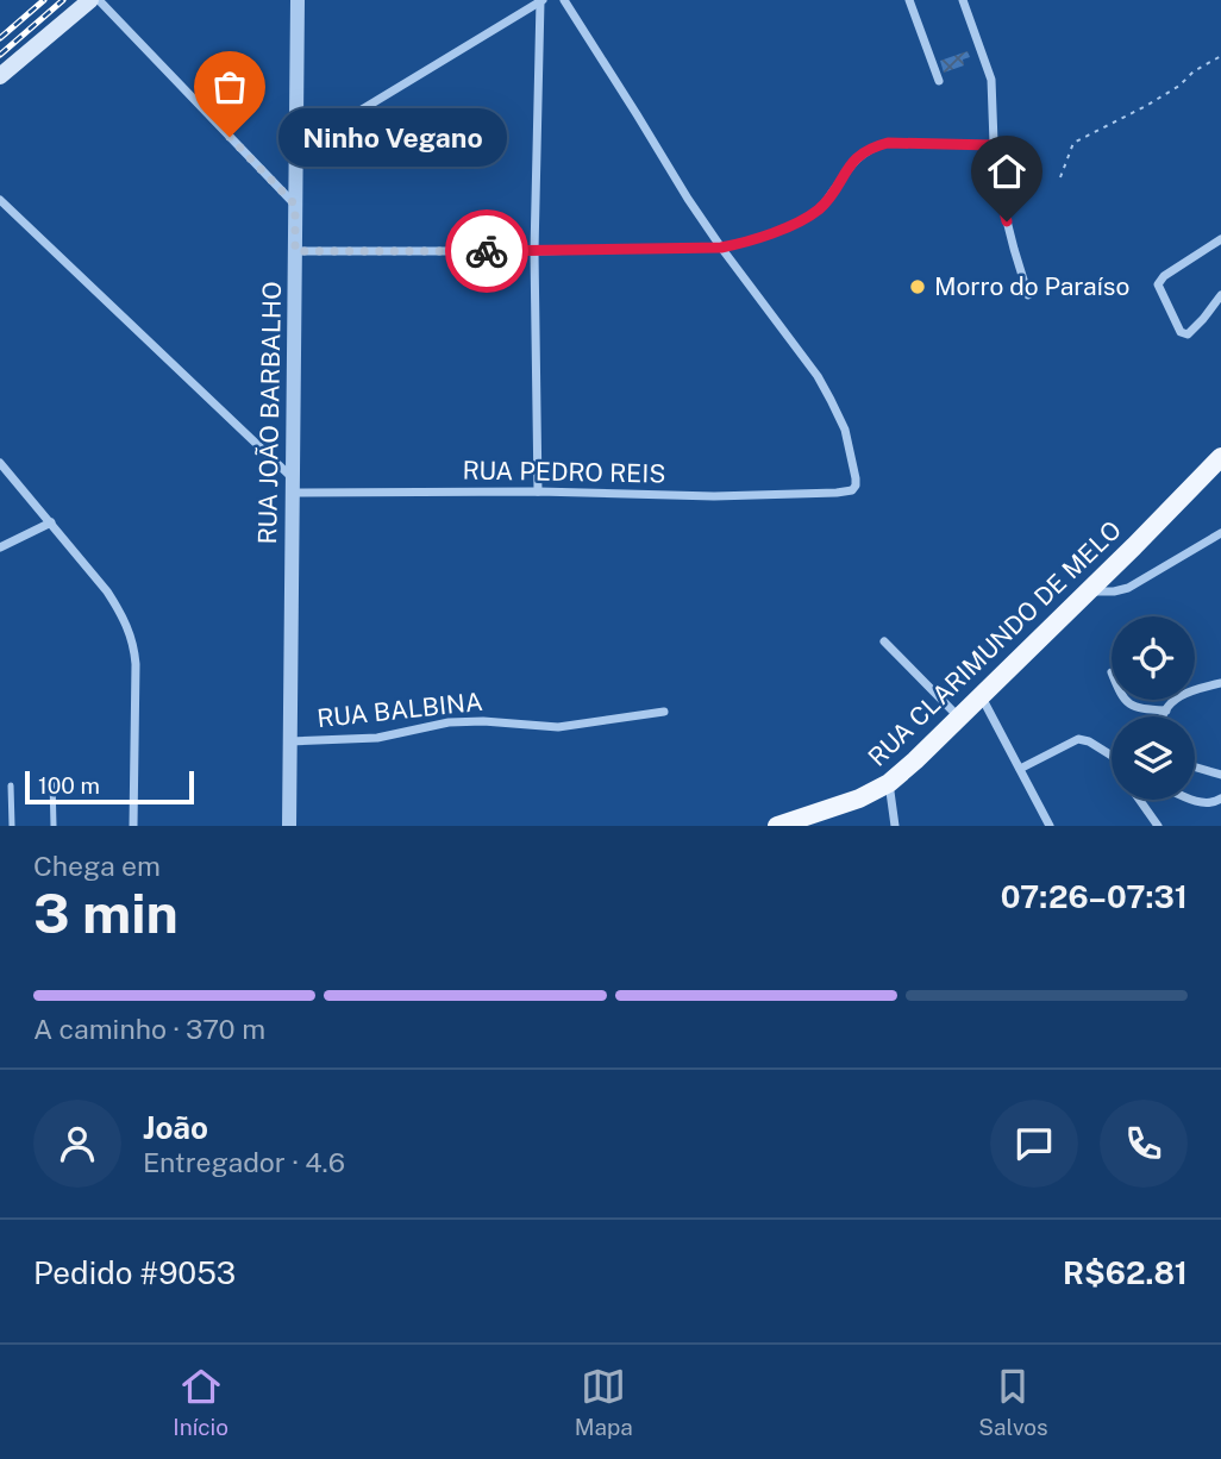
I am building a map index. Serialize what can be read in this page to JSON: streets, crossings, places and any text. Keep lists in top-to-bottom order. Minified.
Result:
{"streets":{"main road":["RUA CLARIMUNDO DE MELO"],"street":["RUA JOÃO BARBALHO","RUA PEDRO REIS","RUA BALBINA"]},"crossings":[["RUA JOÃO BARBALHO","RUA PEDRO REIS"],["RUA JOÃO BARBALHO","RUA BALBINA"]],"places":["Ninho Vegano","Morro do Paraíso"],"scale_bar":"100 m","page":{"bubble":"Ninho Vegano","scale":"100 m","heading":["3 min","Chega em","07:26–07:31"],"panel":["João","Entregador · 4.6","Pedido #9053","R$62.81"],"bar":"A caminho · 370 m","tabs":["Início","Mapa","Salvos"]}}
